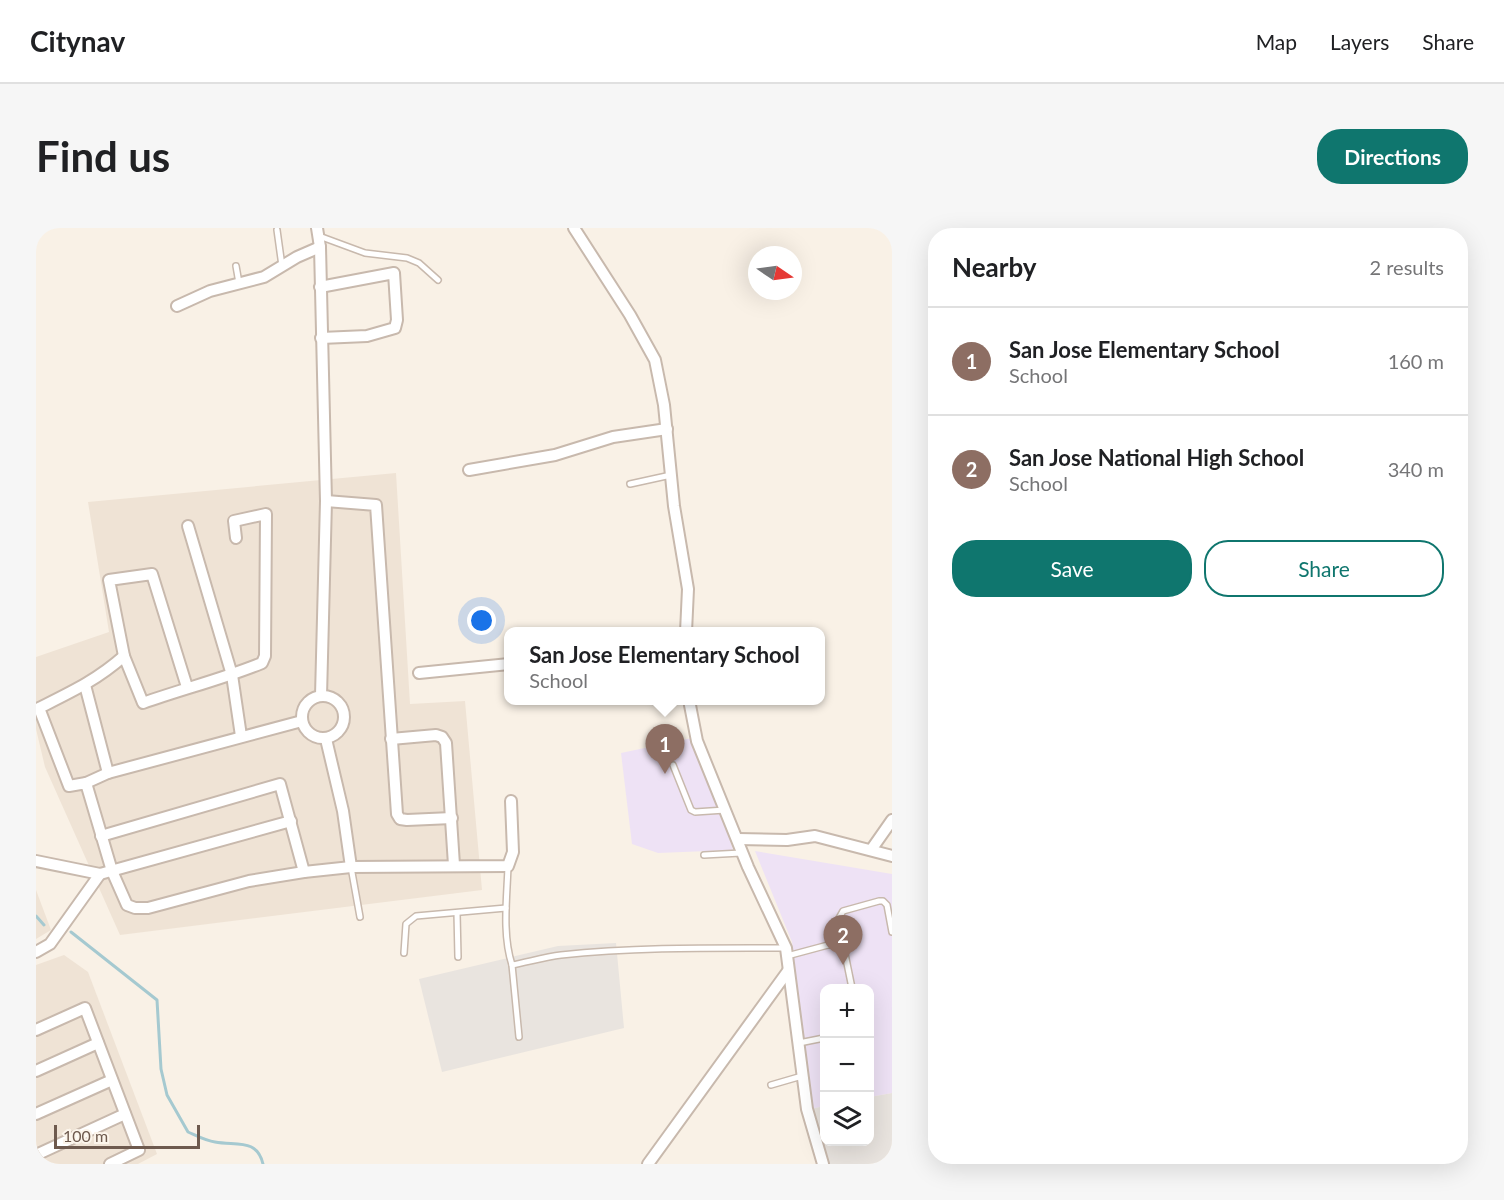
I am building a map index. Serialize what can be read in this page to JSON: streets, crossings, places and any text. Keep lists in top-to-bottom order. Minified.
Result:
{"scale_bar":"100 m","north":"right","page":{"header":"Citynav","nav":["Map","Layers","Share"],"buttons":["Directions",["Save","Share"]],"title":"Find us","heading":["Nearby","2 results"],"list":[{"mark":"1","name":"San Jose Elementary School","note":"School","value":"160 m"},{"mark":"2","name":"San Jose National High School","note":"School","value":"340 m"}],"popup":["San Jose Elementary School","School"],"pins":["1","2"],"map_buttons":["+","−"],"scale":"100 m"}}
